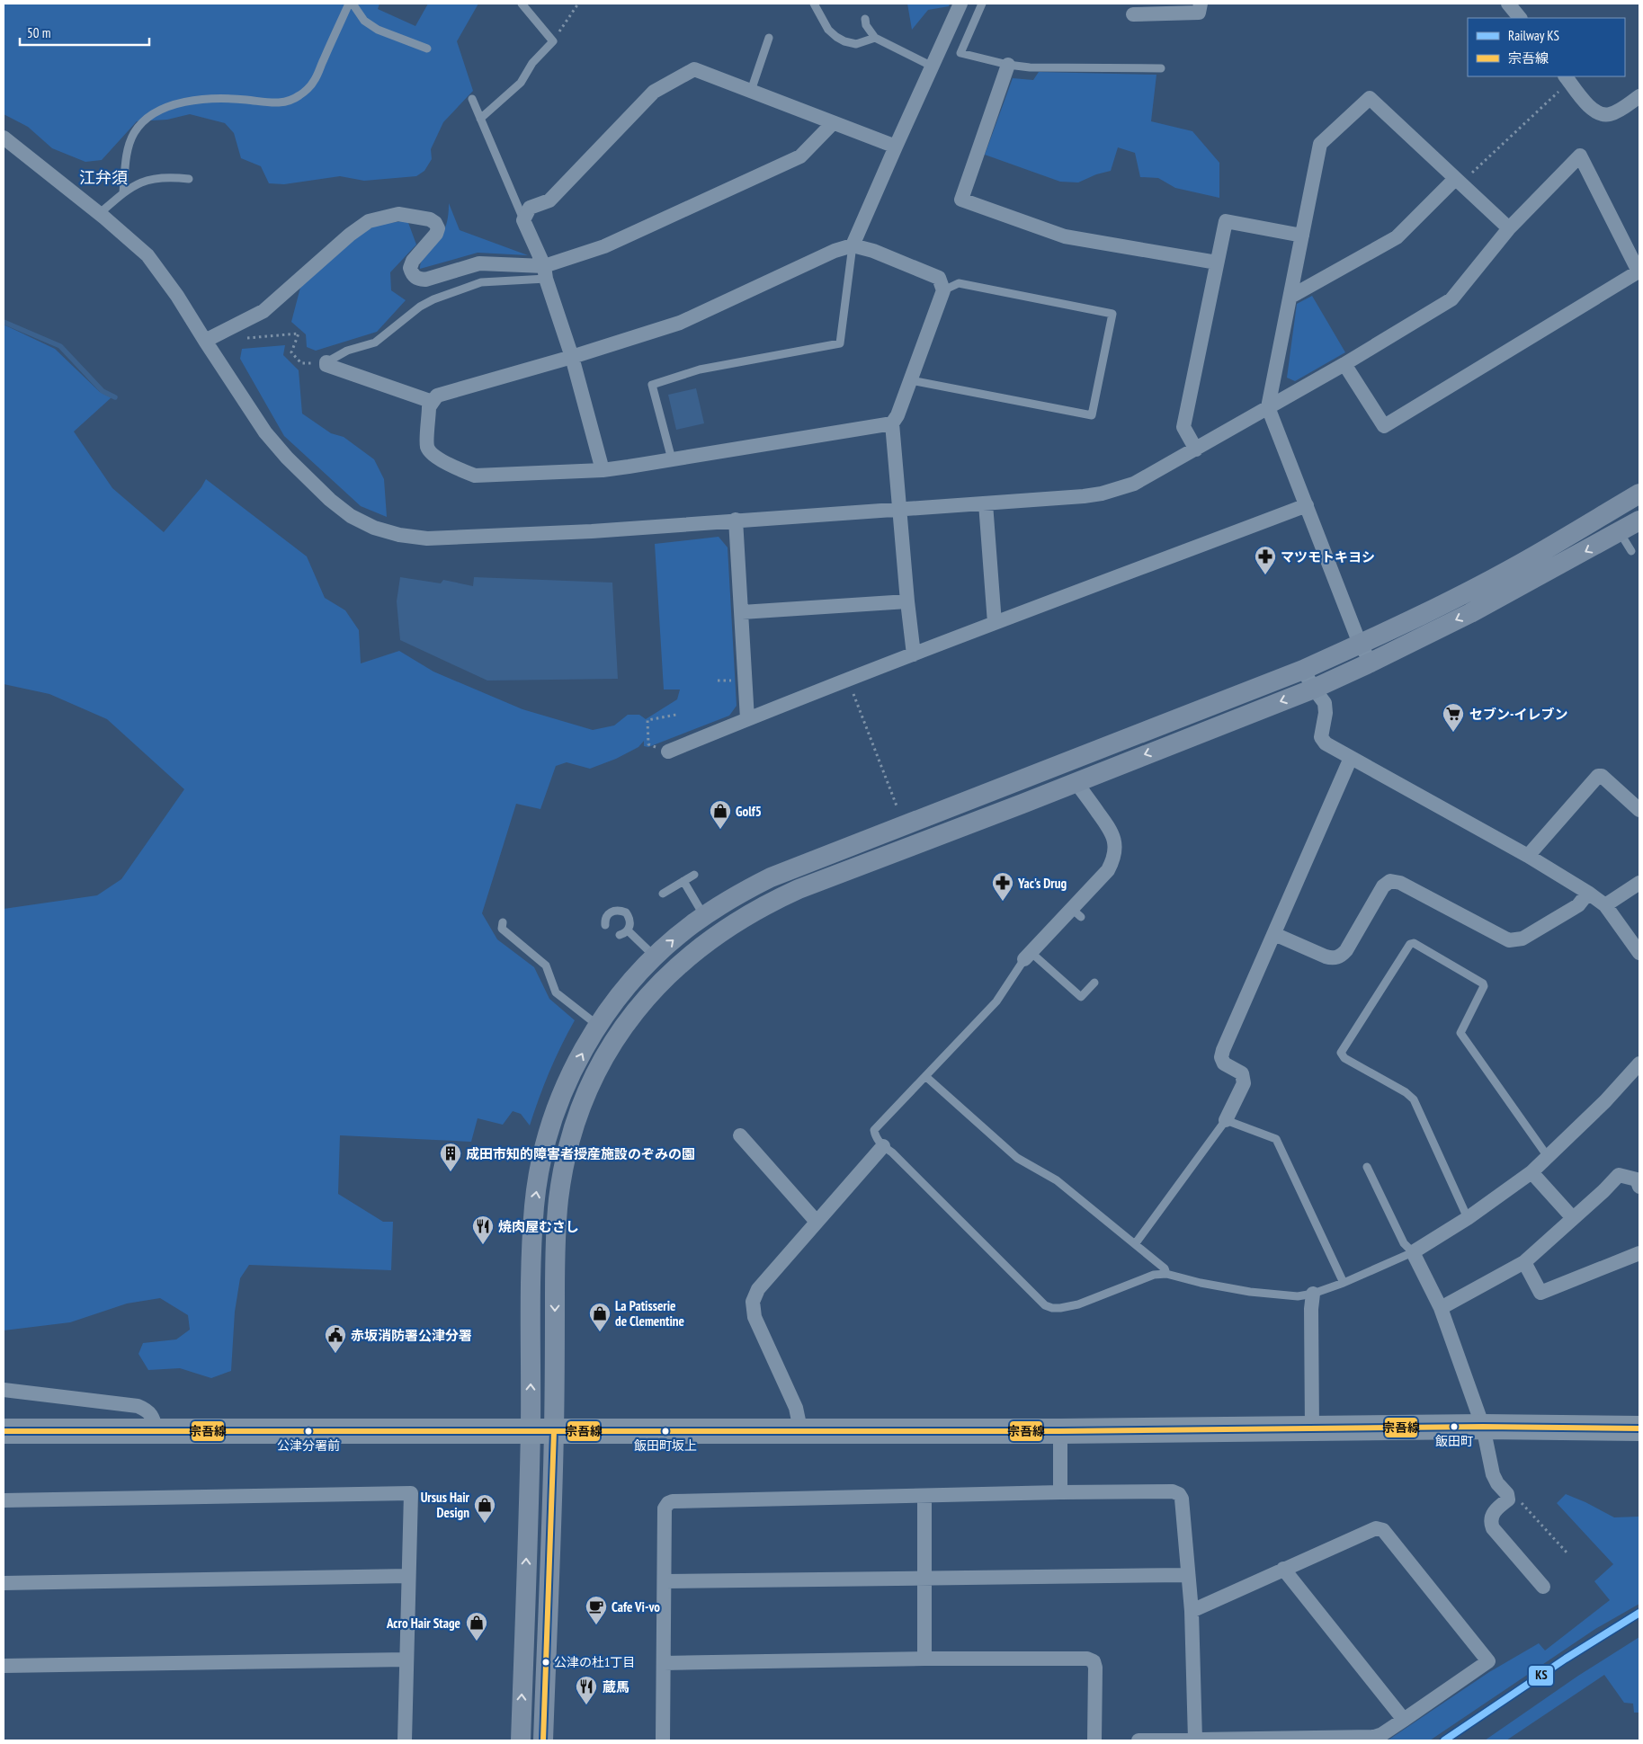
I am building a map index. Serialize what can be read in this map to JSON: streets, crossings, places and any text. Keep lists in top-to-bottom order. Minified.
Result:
{"districts":["江弁須"],"places":{"pharmacy":["マツモトキヨシ","Yac's Drug"],"supermarket":["セブン-イレブン"],"shop":["Golf5","La Patisserie de Clementine","Ursus Hair Design","Acro Hair Stage"],"building":["成田市知的障害者授産施設のぞみの園"],"restaurant":["焼肉屋むさし","蔵馬"],"public building":["赤坂消防署公津分署"],"other":["飯田町","公津分署前","飯田町坂上","公津の杜1丁目"],"cafe":["Cafe Vi-vo"]},"lines":["transit line 宗吾線","rail line KS"],"legend":["Railway KS","宗吾線"],"scale_bar":"50 m"}
